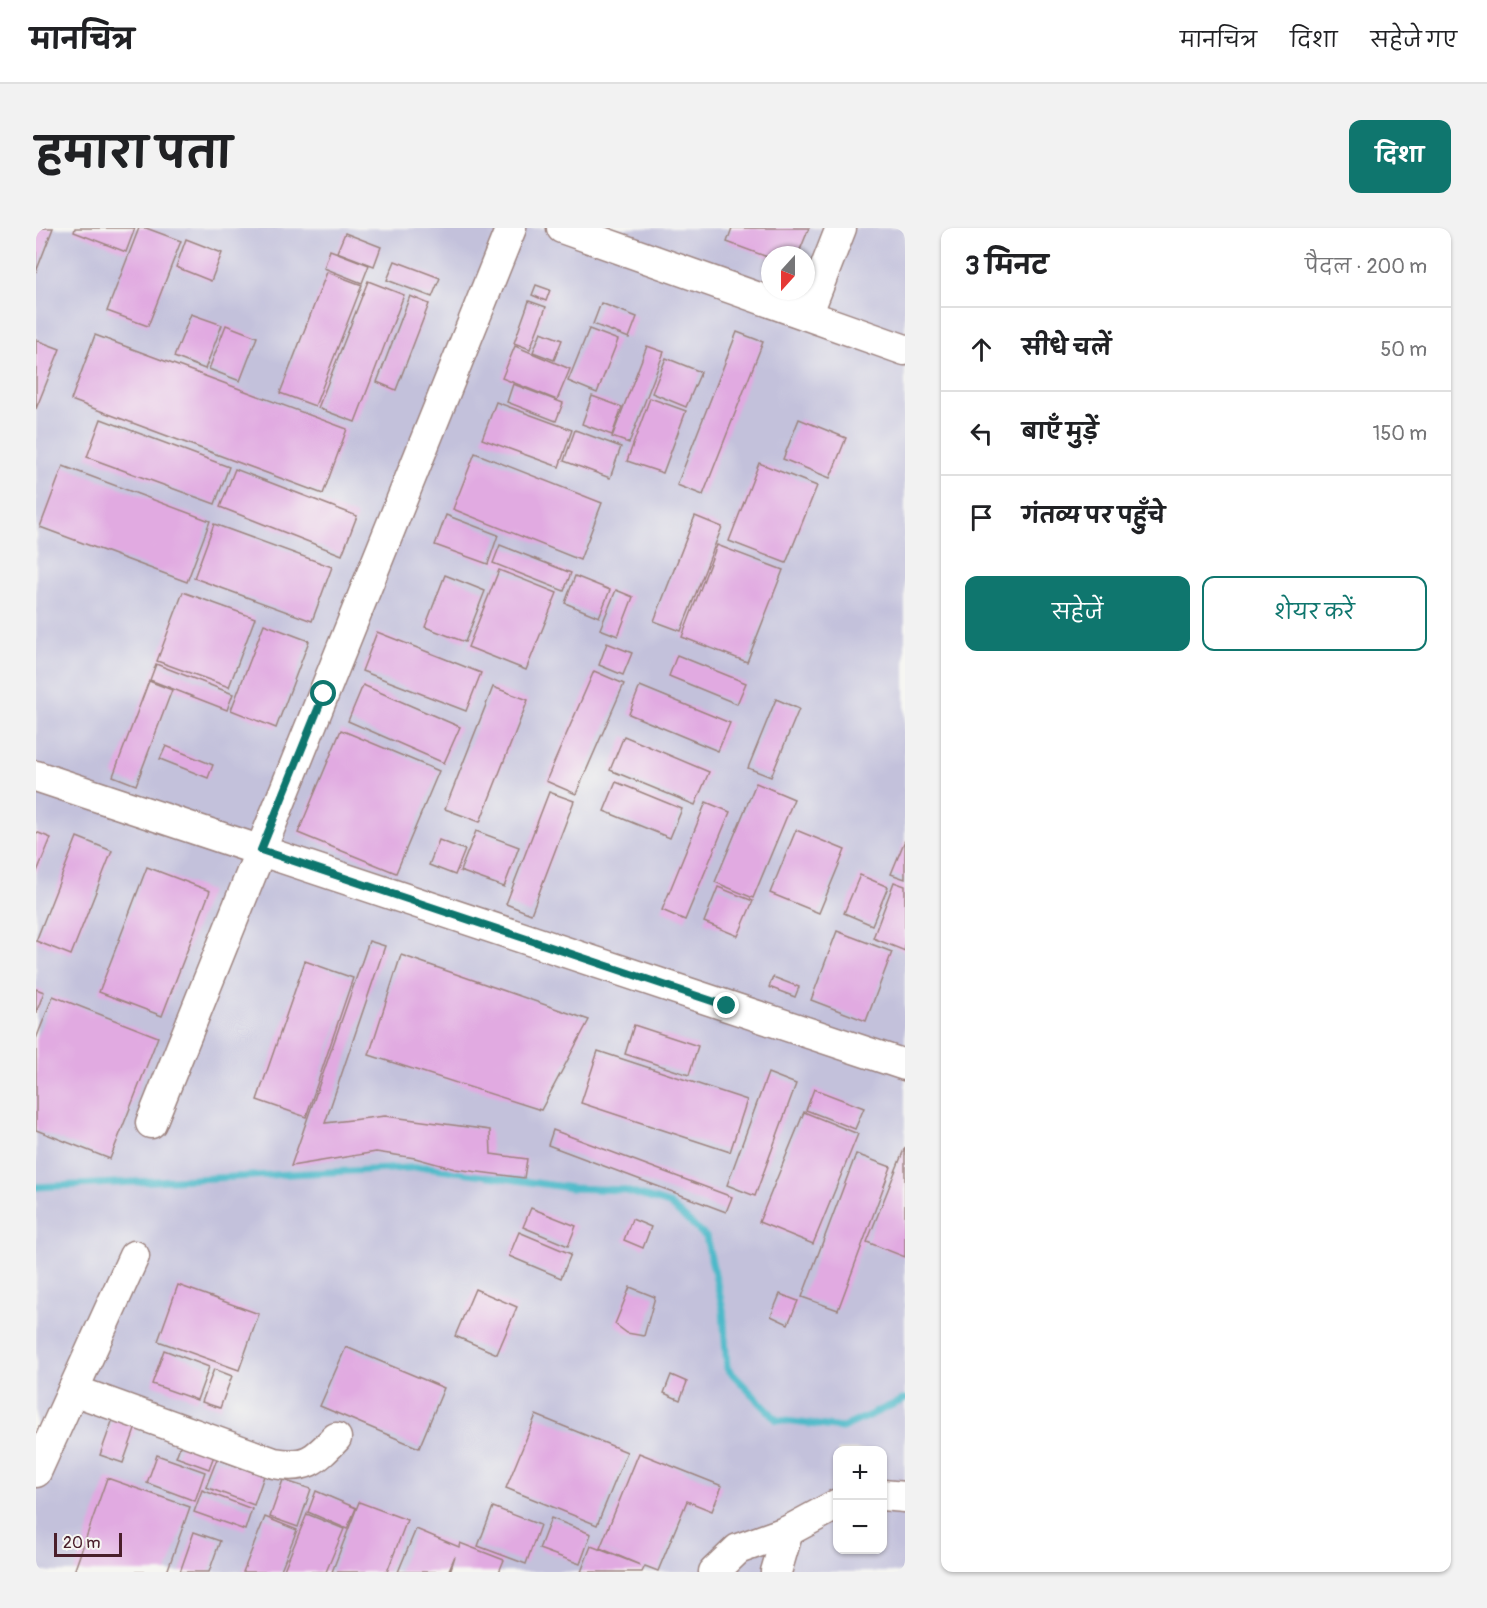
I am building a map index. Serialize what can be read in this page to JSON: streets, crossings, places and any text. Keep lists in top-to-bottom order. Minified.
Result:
{"scale_bar":"20 m","north":"bottom","page":{"header":"मानचित्र","nav":["मानचित्र","दिशा","सहेजे गए"],"title":"हमारा पता","buttons":["दिशा",["सहेजें","शेयर करें"]],"heading":["3 मिनट","पैदल · 200 m"],"list":[["सीधे चलें","50 m"],["बाएँ मुड़ें","150 m"],"गंतव्य पर पहुँचे"],"map_buttons":["+","−"],"scale":"20 m"}}
